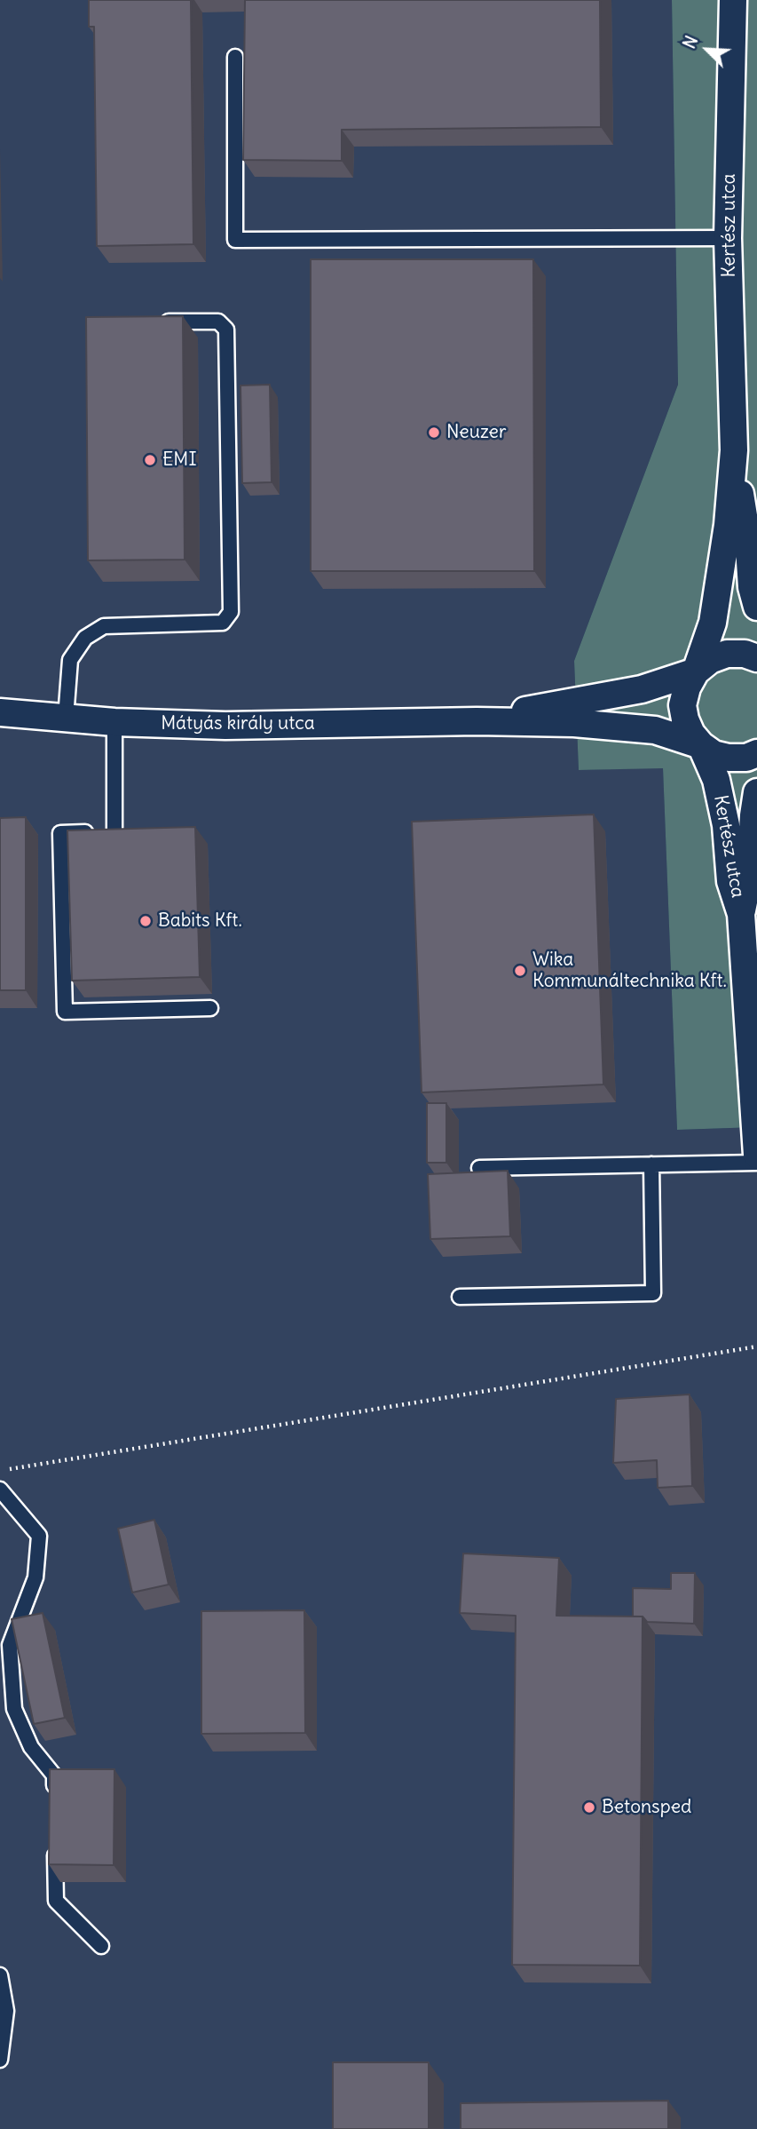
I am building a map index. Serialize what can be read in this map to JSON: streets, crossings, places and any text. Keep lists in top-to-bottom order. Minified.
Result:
{"streets":{"street":["Kertész utca","Mátyás király utca"]},"crossings":[["Kertész utca","Mátyás király utca"]],"places":["Neuzer","EMI","Babits Kft.","Wika Kommunáltechnika Kft.","Betonsped"],"north":"top left"}
